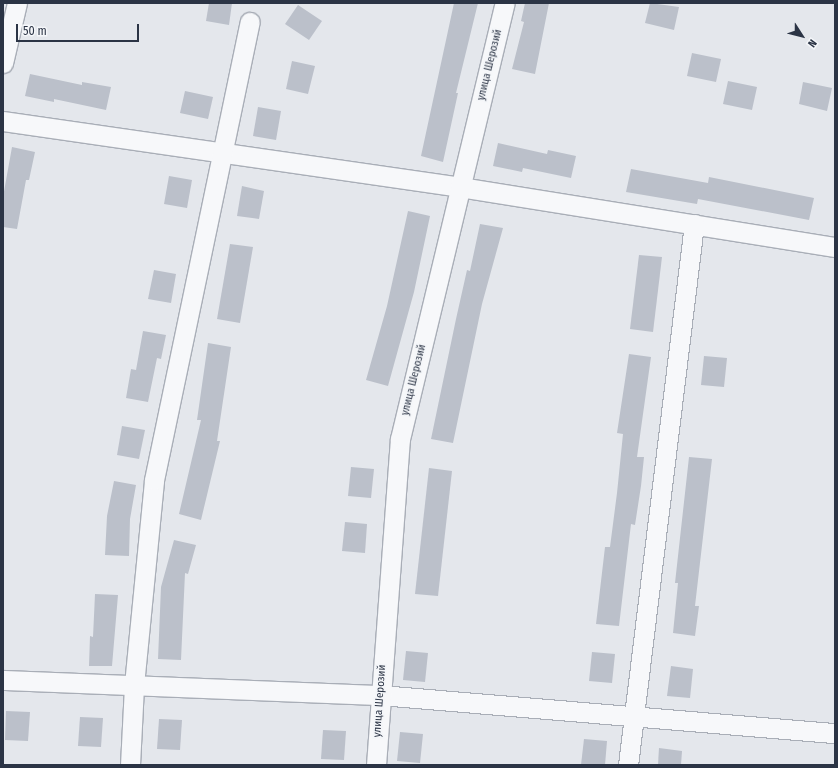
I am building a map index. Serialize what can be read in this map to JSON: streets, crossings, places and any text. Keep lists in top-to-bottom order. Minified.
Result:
{"streets":{"street":["улица Шерозий"]},"scale_bar":"50 m","north":"bottom right"}
